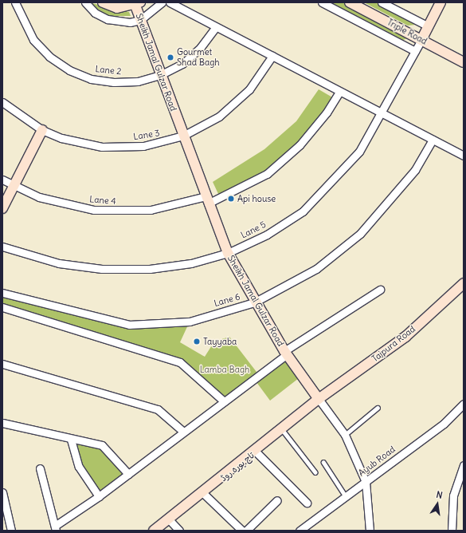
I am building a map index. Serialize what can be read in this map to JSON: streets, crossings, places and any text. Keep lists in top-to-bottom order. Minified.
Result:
{"streets":{"main road":["Triple Road","Sheikh Jamal Gulzar Road","Tajpura Road","تاج پورہ روڈ"],"street":["Lane 2","Lane 3","Lane 4","Lane 5","Lane 6","Ayub Road"]},"crossings":[["Triple Road","Lane 5"],["Sheikh Jamal Gulzar Road","Lane 2"],["Sheikh Jamal Gulzar Road","Lane 3"],["Sheikh Jamal Gulzar Road","Lane 4"],["Sheikh Jamal Gulzar Road","Lane 5"],["Sheikh Jamal Gulzar Road","Lane 6"],["Sheikh Jamal Gulzar Road","Tajpura Road"],["Sheikh Jamal Gulzar Road","Ayub Road"],["Sheikh Jamal Gulzar Road","تاج پورہ روڈ"],["Tajpura Road","تاج پورہ روڈ"]],"parks":["Lamba Bagh"],"places":["Gourmet Shad Bagh","Api house","Tayyaba"],"north":"top"}
